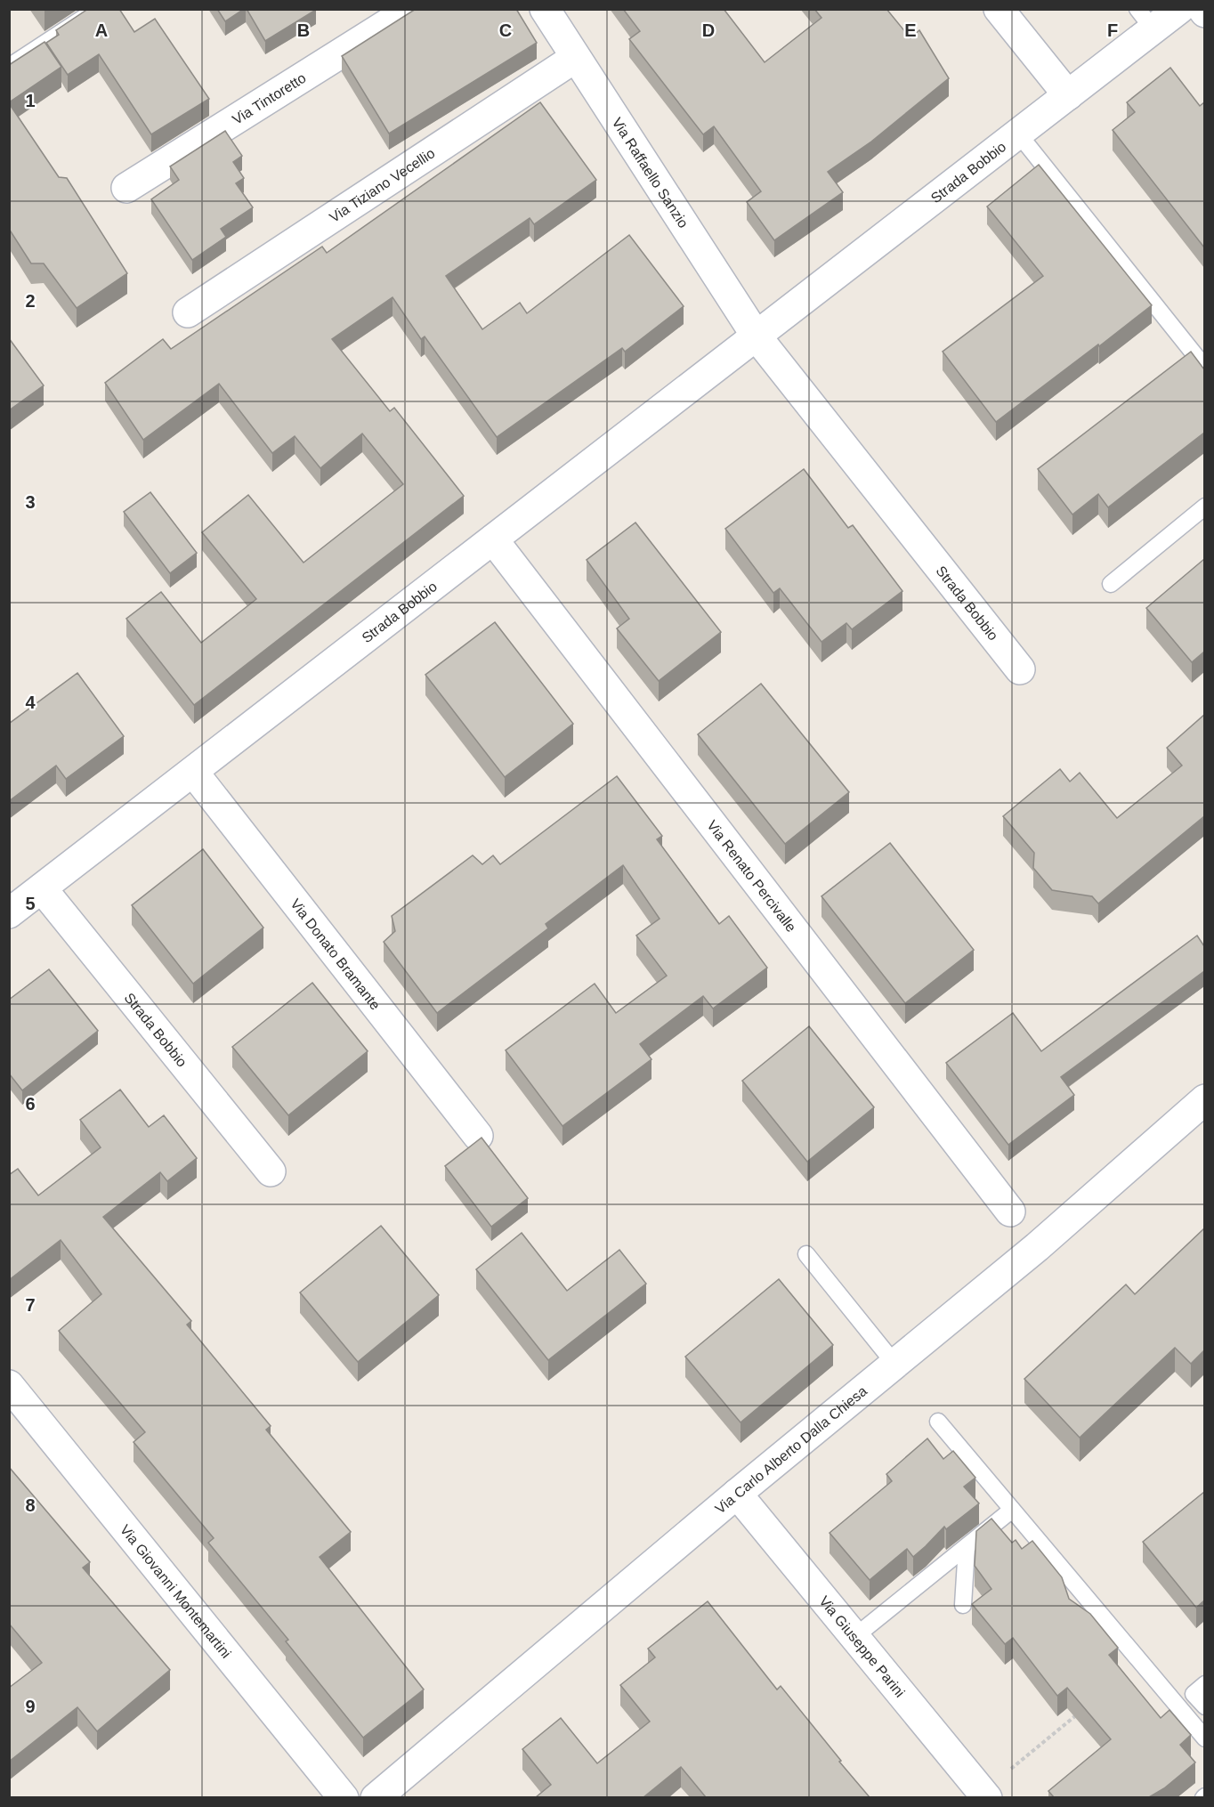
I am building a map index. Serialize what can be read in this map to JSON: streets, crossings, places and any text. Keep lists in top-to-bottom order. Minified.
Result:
{"streets":{"street":["Via Tintoretto","Via Raffaello Sanzio","Strada Bobbio","Via Tiziano Vecellio","Via Renato Percivalle","Via Donato Bramante","Via Carlo Alberto Dalla Chiesa","Via Giovanni Montemartini","Via Giuseppe Parini"]},"crossings":[["Via Raffaello Sanzio","Strada Bobbio"],["Via Raffaello Sanzio","Via Tiziano Vecellio"],["Strada Bobbio","Via Renato Percivalle"],["Strada Bobbio","Via Donato Bramante"],["Via Carlo Alberto Dalla Chiesa","Via Giuseppe Parini"]],"grid":{"columns":["A","B","C","D","E","F"],"rows":["1","2","3","4","5","6","7","8","9"]}}
